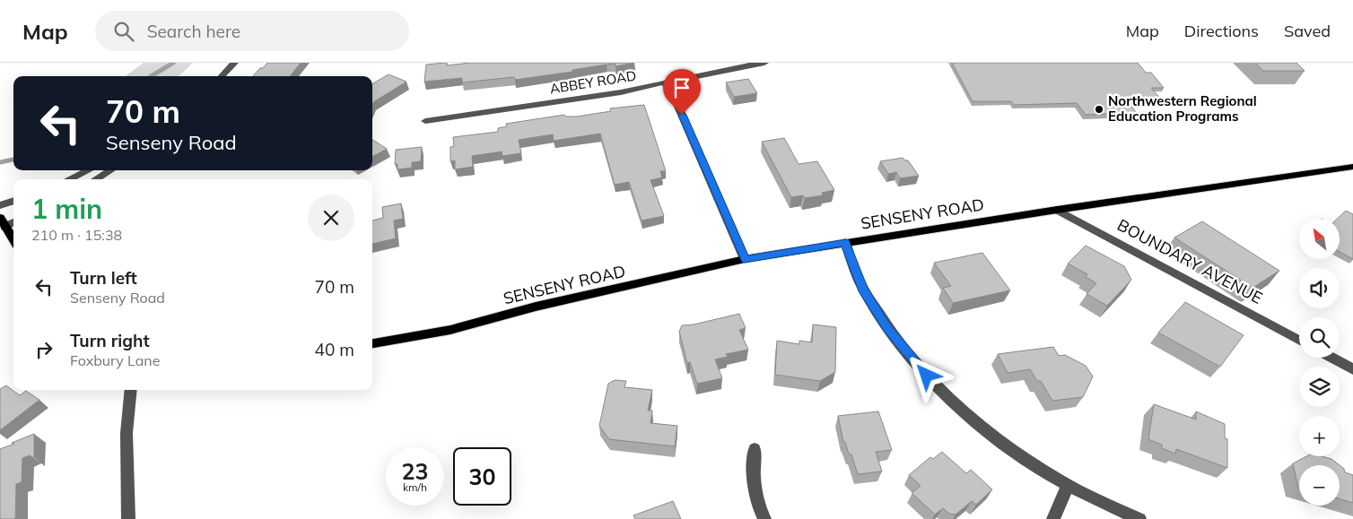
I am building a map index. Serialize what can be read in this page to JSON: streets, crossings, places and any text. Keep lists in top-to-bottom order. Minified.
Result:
{"streets":{"main road":["SENSENY ROAD"],"street":["ABBEY ROAD","BOUNDARY AVENUE"]},"crossings":[["SENSENY ROAD","BOUNDARY AVENUE"]],"places":["Northwestern Regional Education Programs"],"north":"top left","page":{"header":"Map","search":"Search here","nav":["Map","Directions","Saved"],"turn":["70 m","Senseny Road"],"heading":["1 min","210 m · 15:38"],"map_buttons":["+","−"],"list":[{"name":"Turn left","note":"Senseny Road","value":"70 m"},{"name":"Turn right","note":"Foxbury Lane","value":"40 m"}],"speed":"23 km/h","limit":"30"}}
